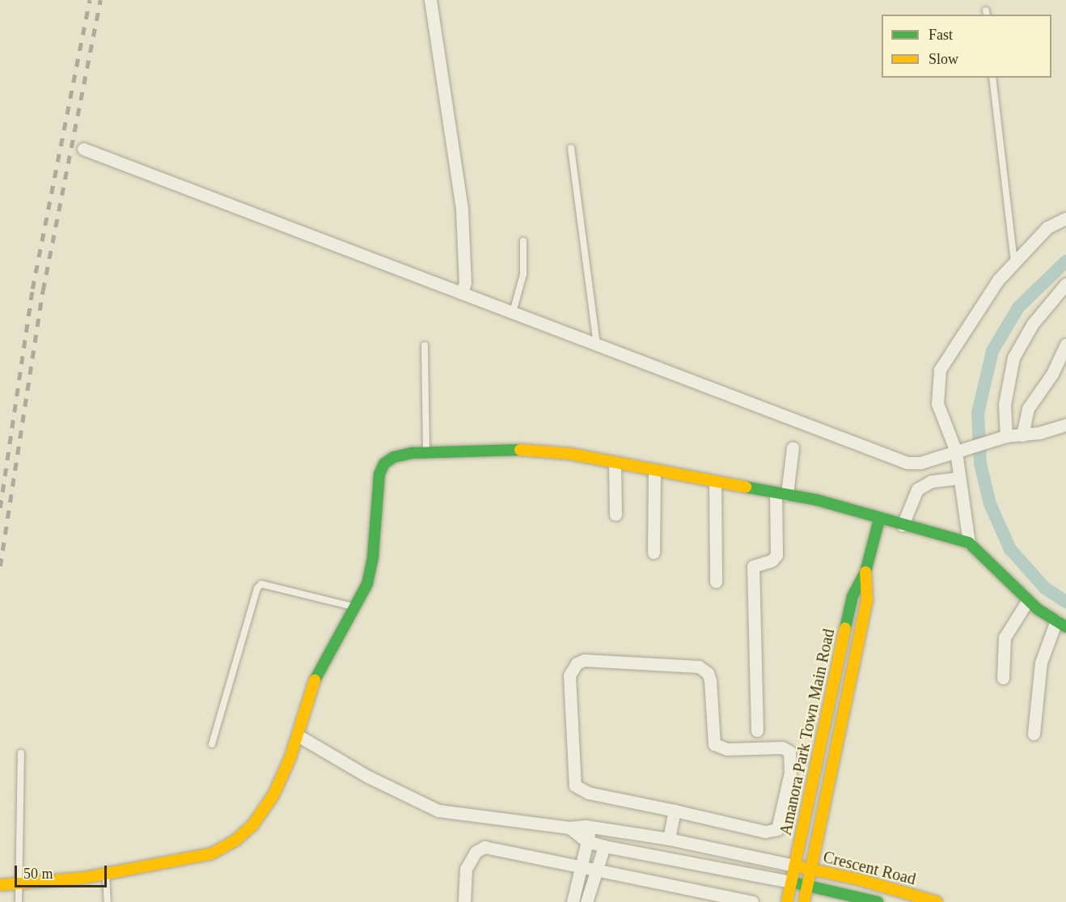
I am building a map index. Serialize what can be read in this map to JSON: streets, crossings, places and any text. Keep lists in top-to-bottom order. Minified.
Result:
{"streets":{"street":["Amanora Park Town Main Road","Crescent Road"]},"crossings":[["Amanora Park Town Main Road","Crescent Road"]],"legend":["Fast","Slow"],"scale_bar":"50 m"}
